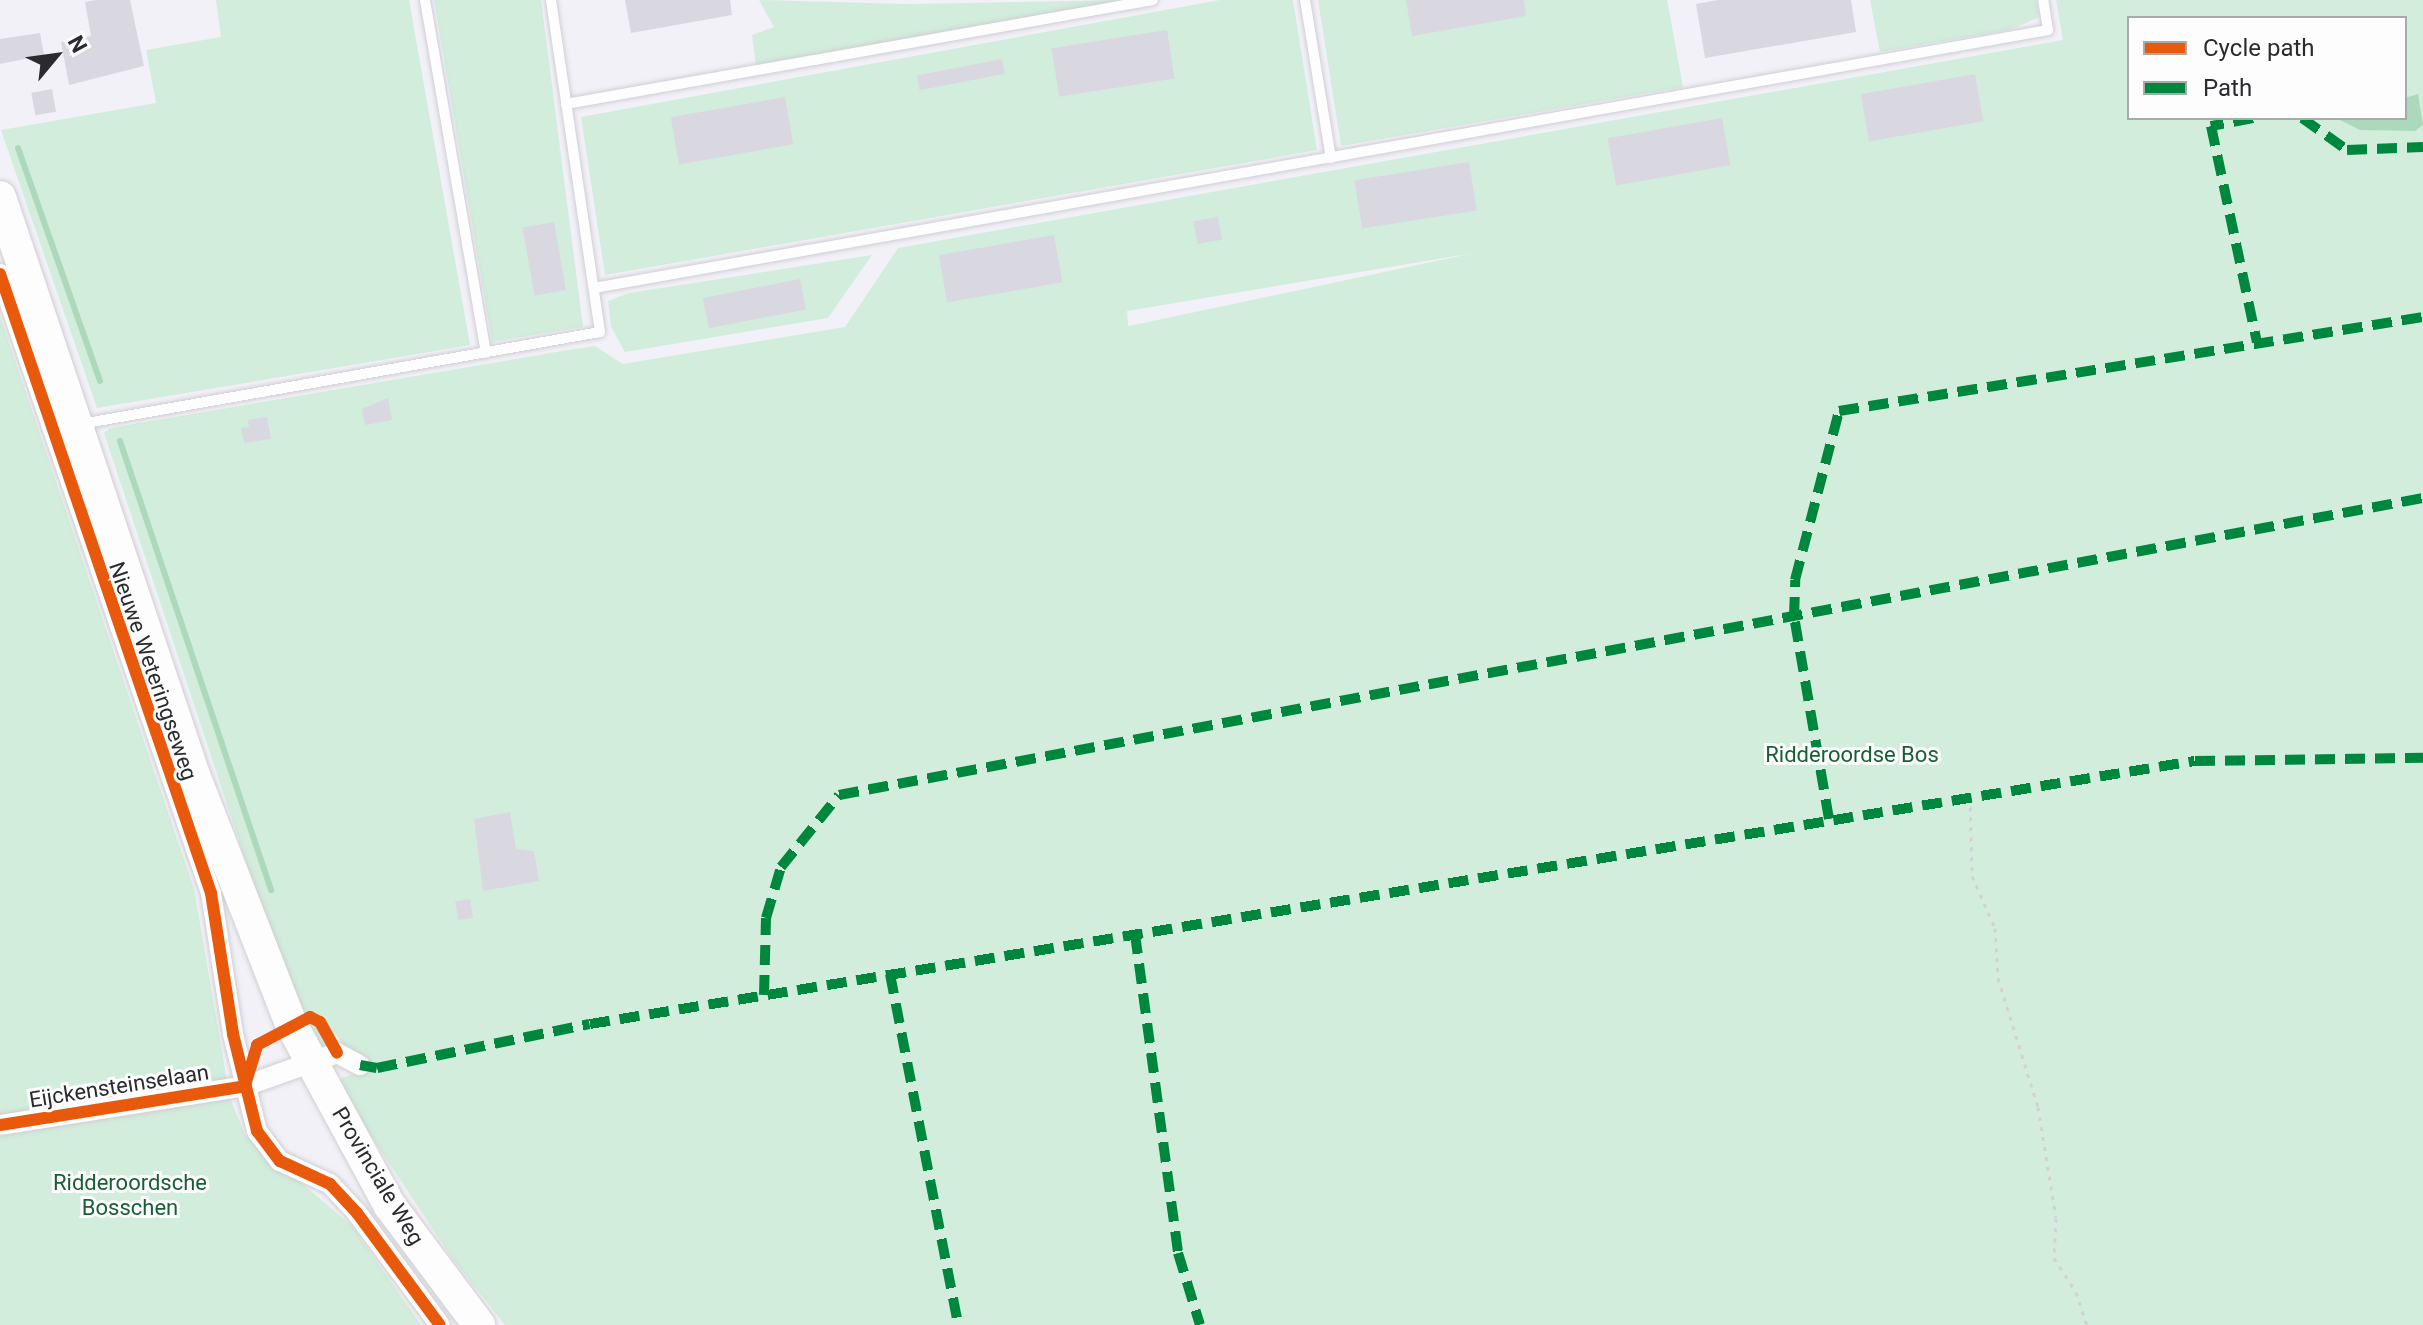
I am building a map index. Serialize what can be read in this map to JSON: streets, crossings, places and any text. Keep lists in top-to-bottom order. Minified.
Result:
{"streets":{"main road":["Nieuwe Weteringseweg","Provinciale Weg"],"street":["Eijckensteinselaan"]},"crossings":[["Nieuwe Weteringseweg","Eijckensteinselaan"],["Nieuwe Weteringseweg","Provinciale Weg"],["Eijckensteinselaan","Provinciale Weg"]],"parks":["Ridderoordse Bos","Ridderoordsche Bosschen"],"legend":["Cycle path","Path"],"north":"top right"}
